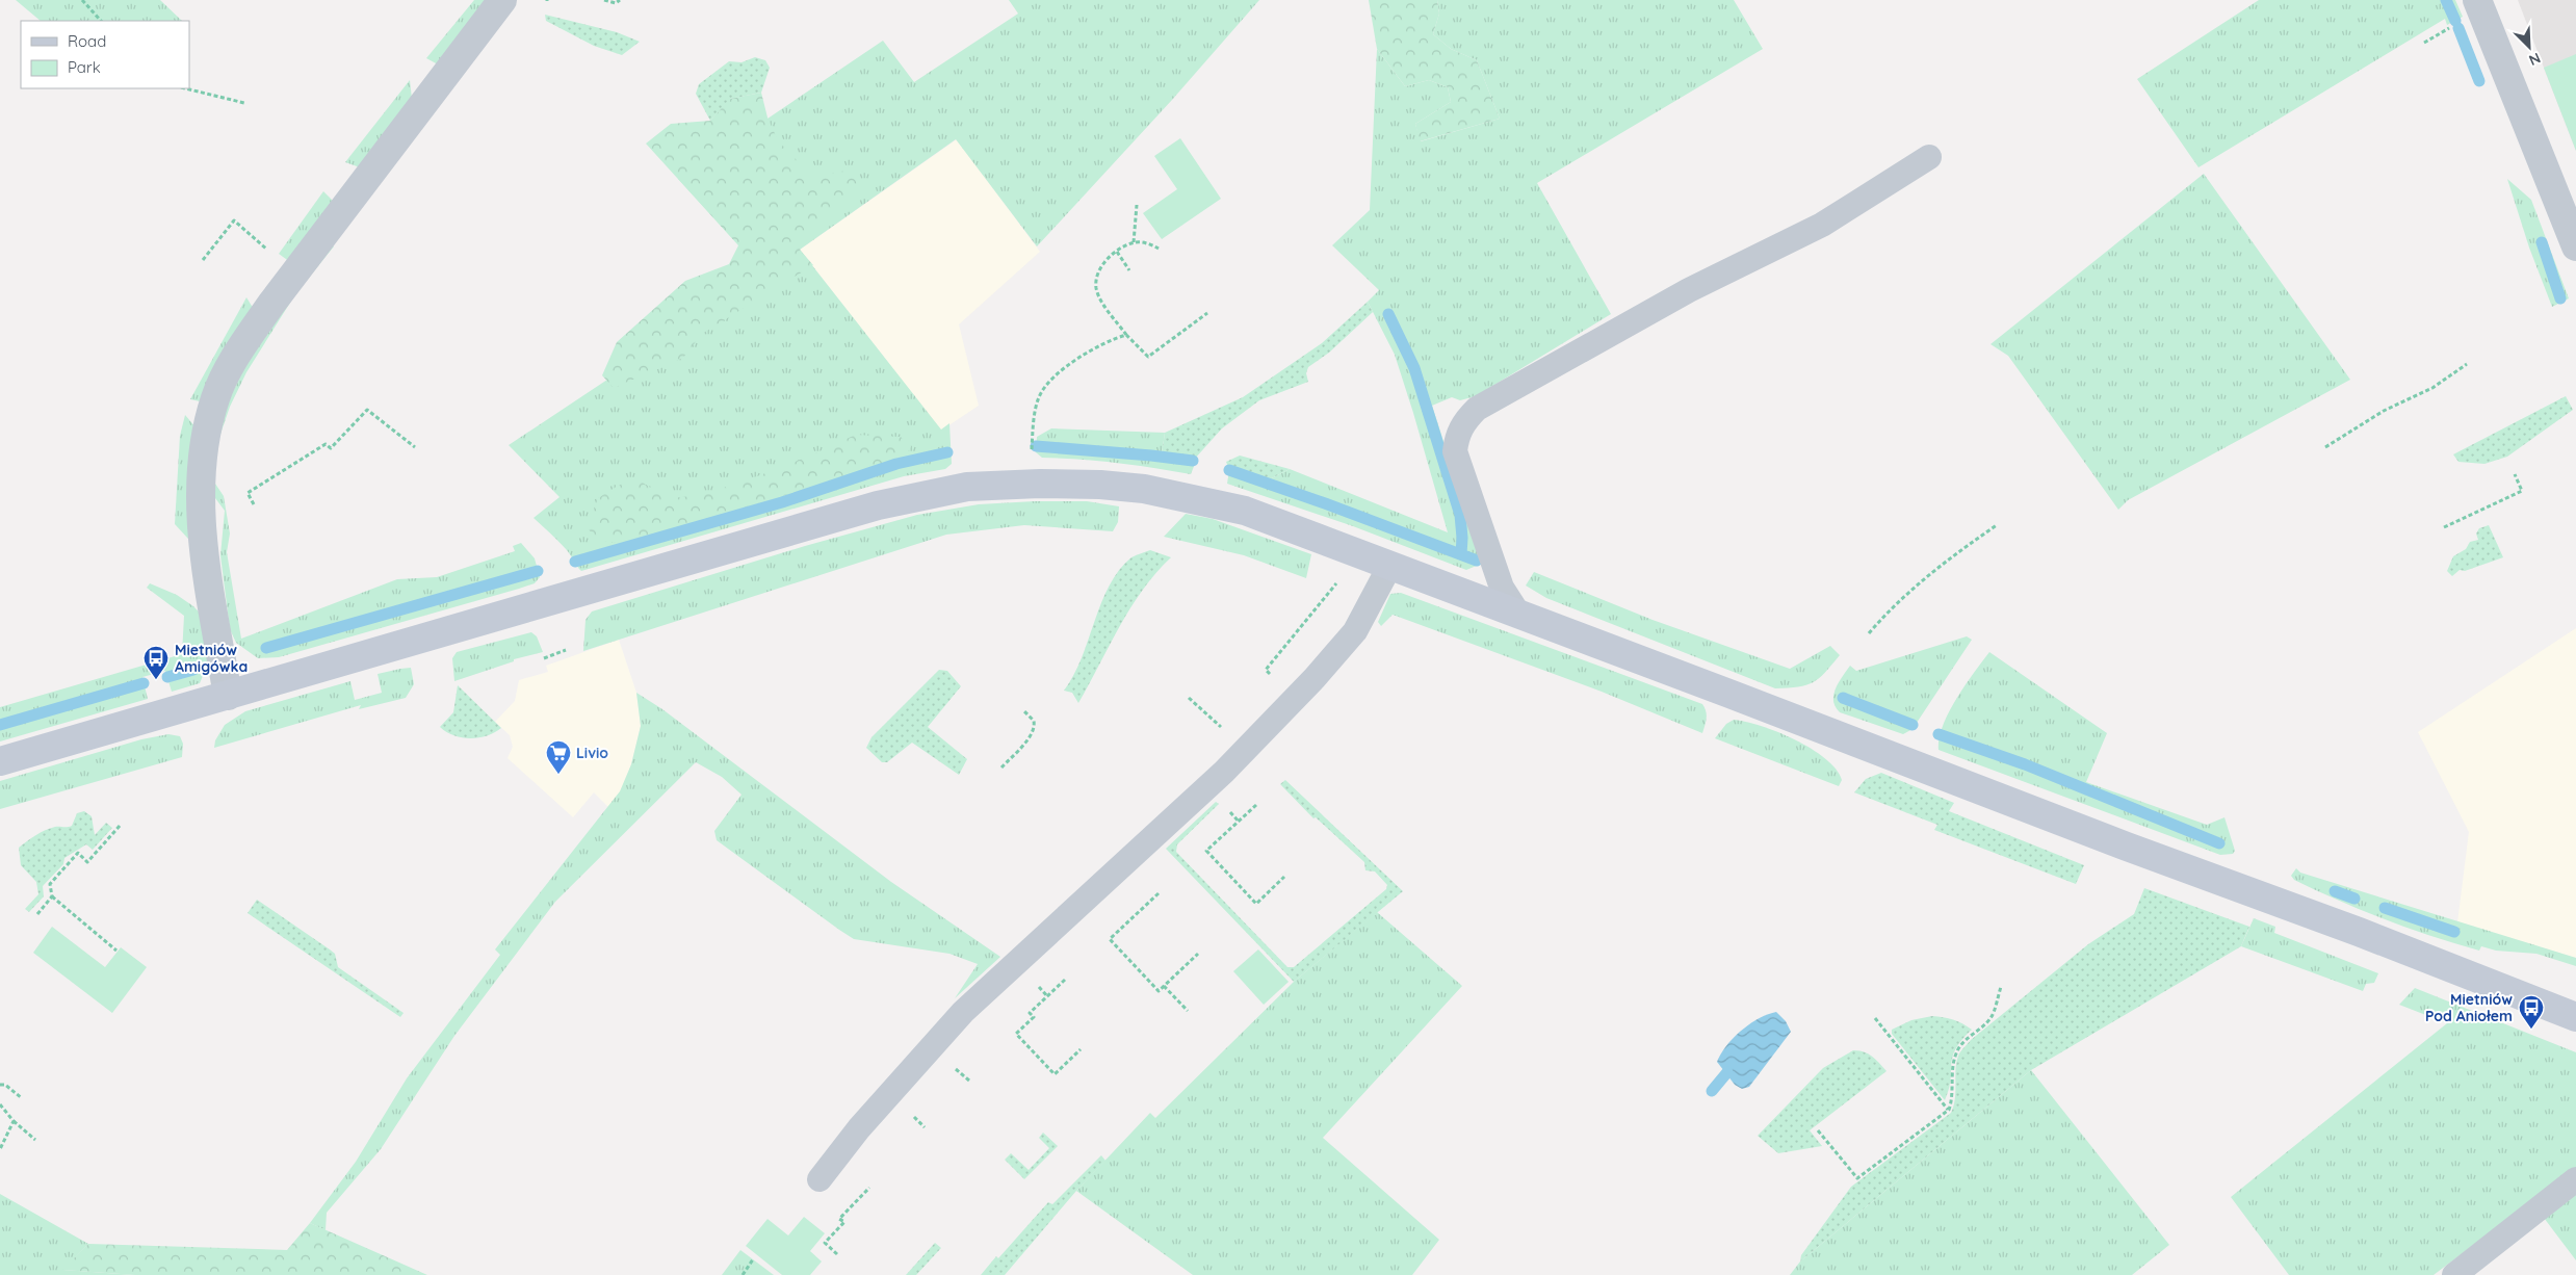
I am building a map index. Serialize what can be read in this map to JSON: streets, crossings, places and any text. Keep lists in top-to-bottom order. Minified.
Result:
{"places":{"bus stop":["Mietniów Amigówka","Mietniów Pod Aniołem"],"supermarket":["Livio"]},"legend":["Road","Park"],"north":"bottom right"}
